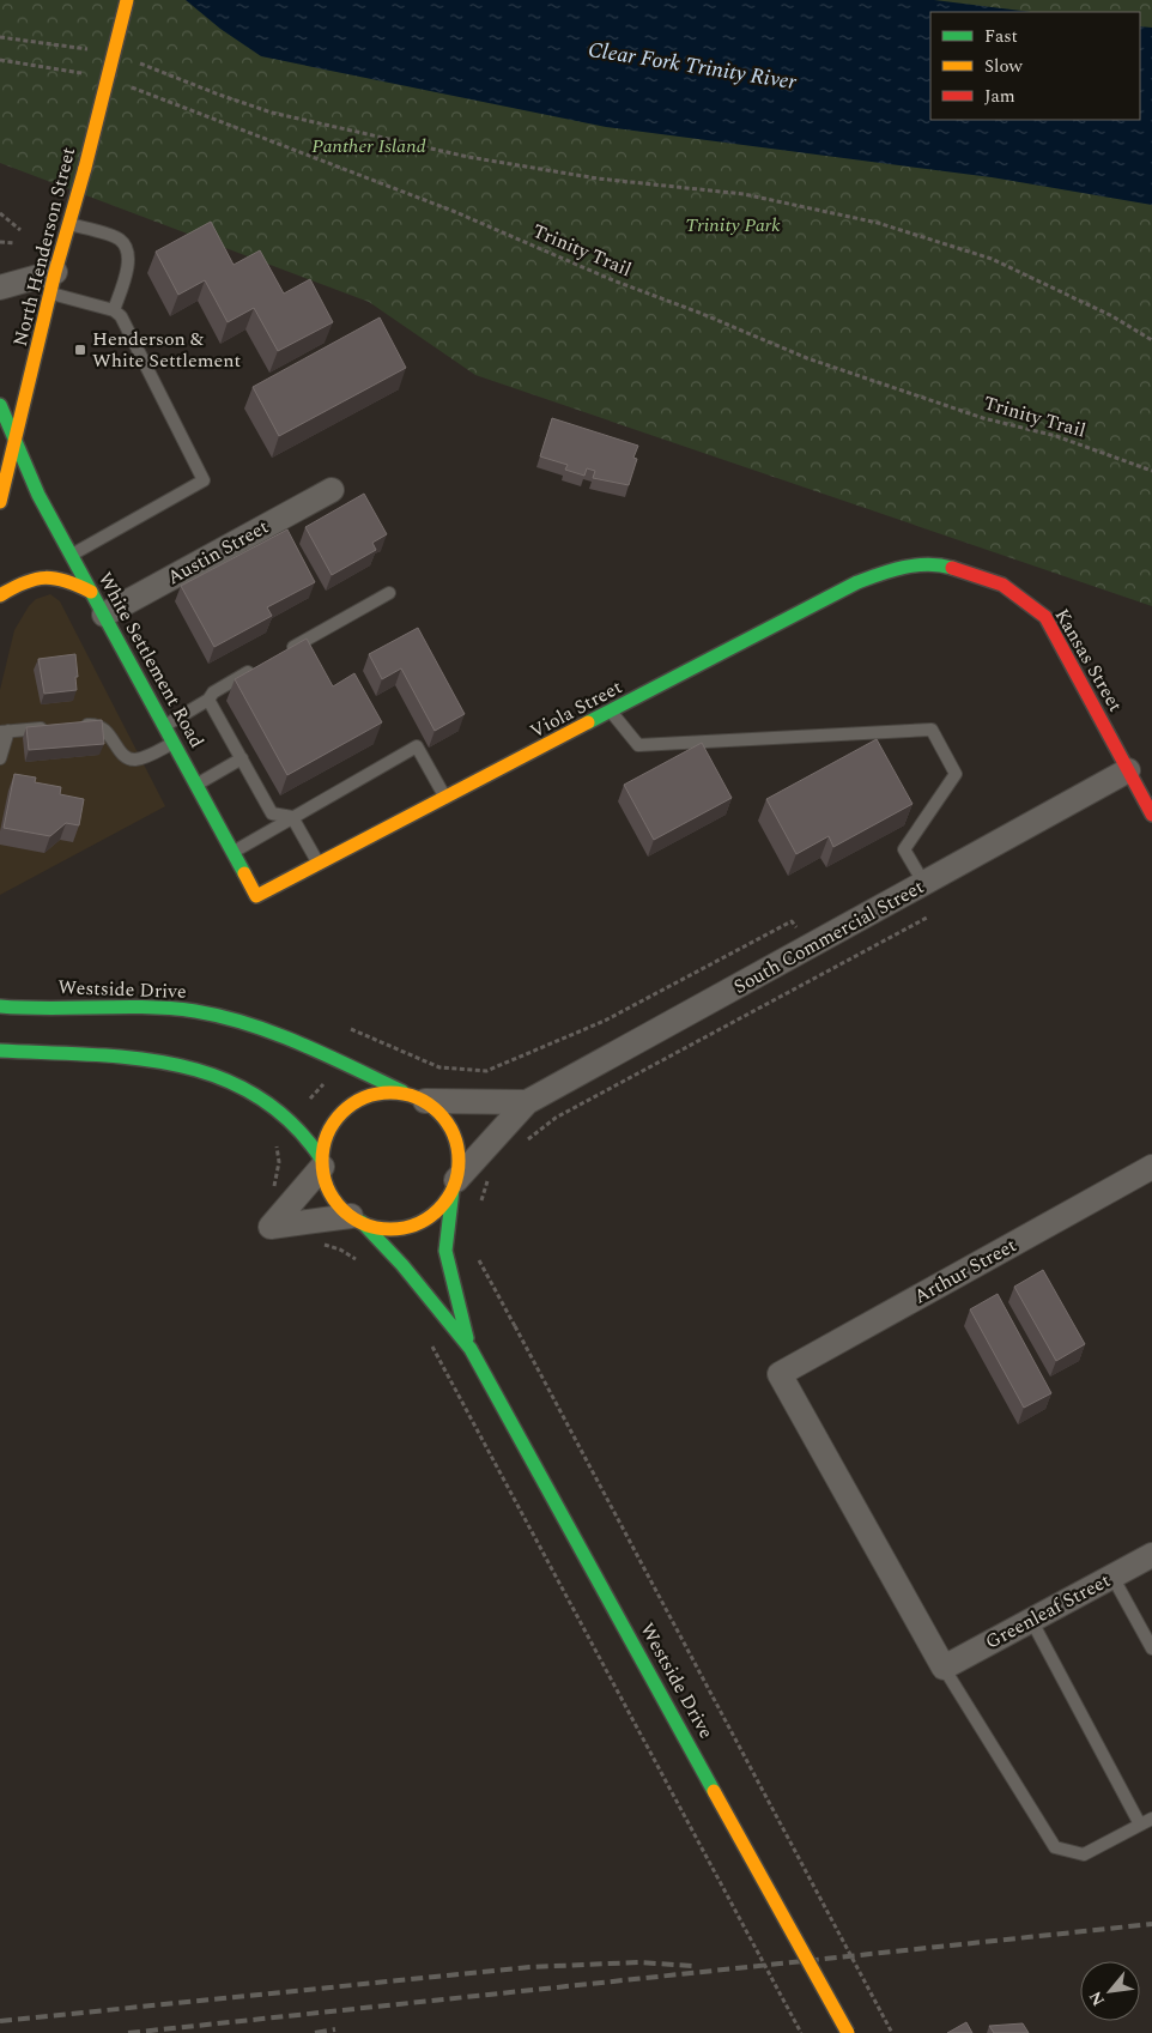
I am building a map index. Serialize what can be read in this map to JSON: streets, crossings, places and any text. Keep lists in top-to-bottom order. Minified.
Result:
{"streets":{"main road":["North Henderson Street","White Settlement Road","Kansas Street","Viola Street","Westside Drive"],"street":["Austin Street","South Commercial Street","Arthur Street","Greenleaf Street"],"path":["Trinity Trail"]},"crossings":[["North Henderson Street","White Settlement Road"],["Austin Street","White Settlement Road"],["White Settlement Road","Viola Street"],["Kansas Street","Viola Street"],["Kansas Street","South Commercial Street"],["South Commercial Street","Westside Drive"],["Arthur Street","Greenleaf Street"]],"water":["Clear Fork Trinity River"],"parks":["Panther Island","Trinity Park"],"places":{"transit":["Henderson & White Settlement"]},"legend":["Fast","Slow","Jam"],"north":"bottom left"}
